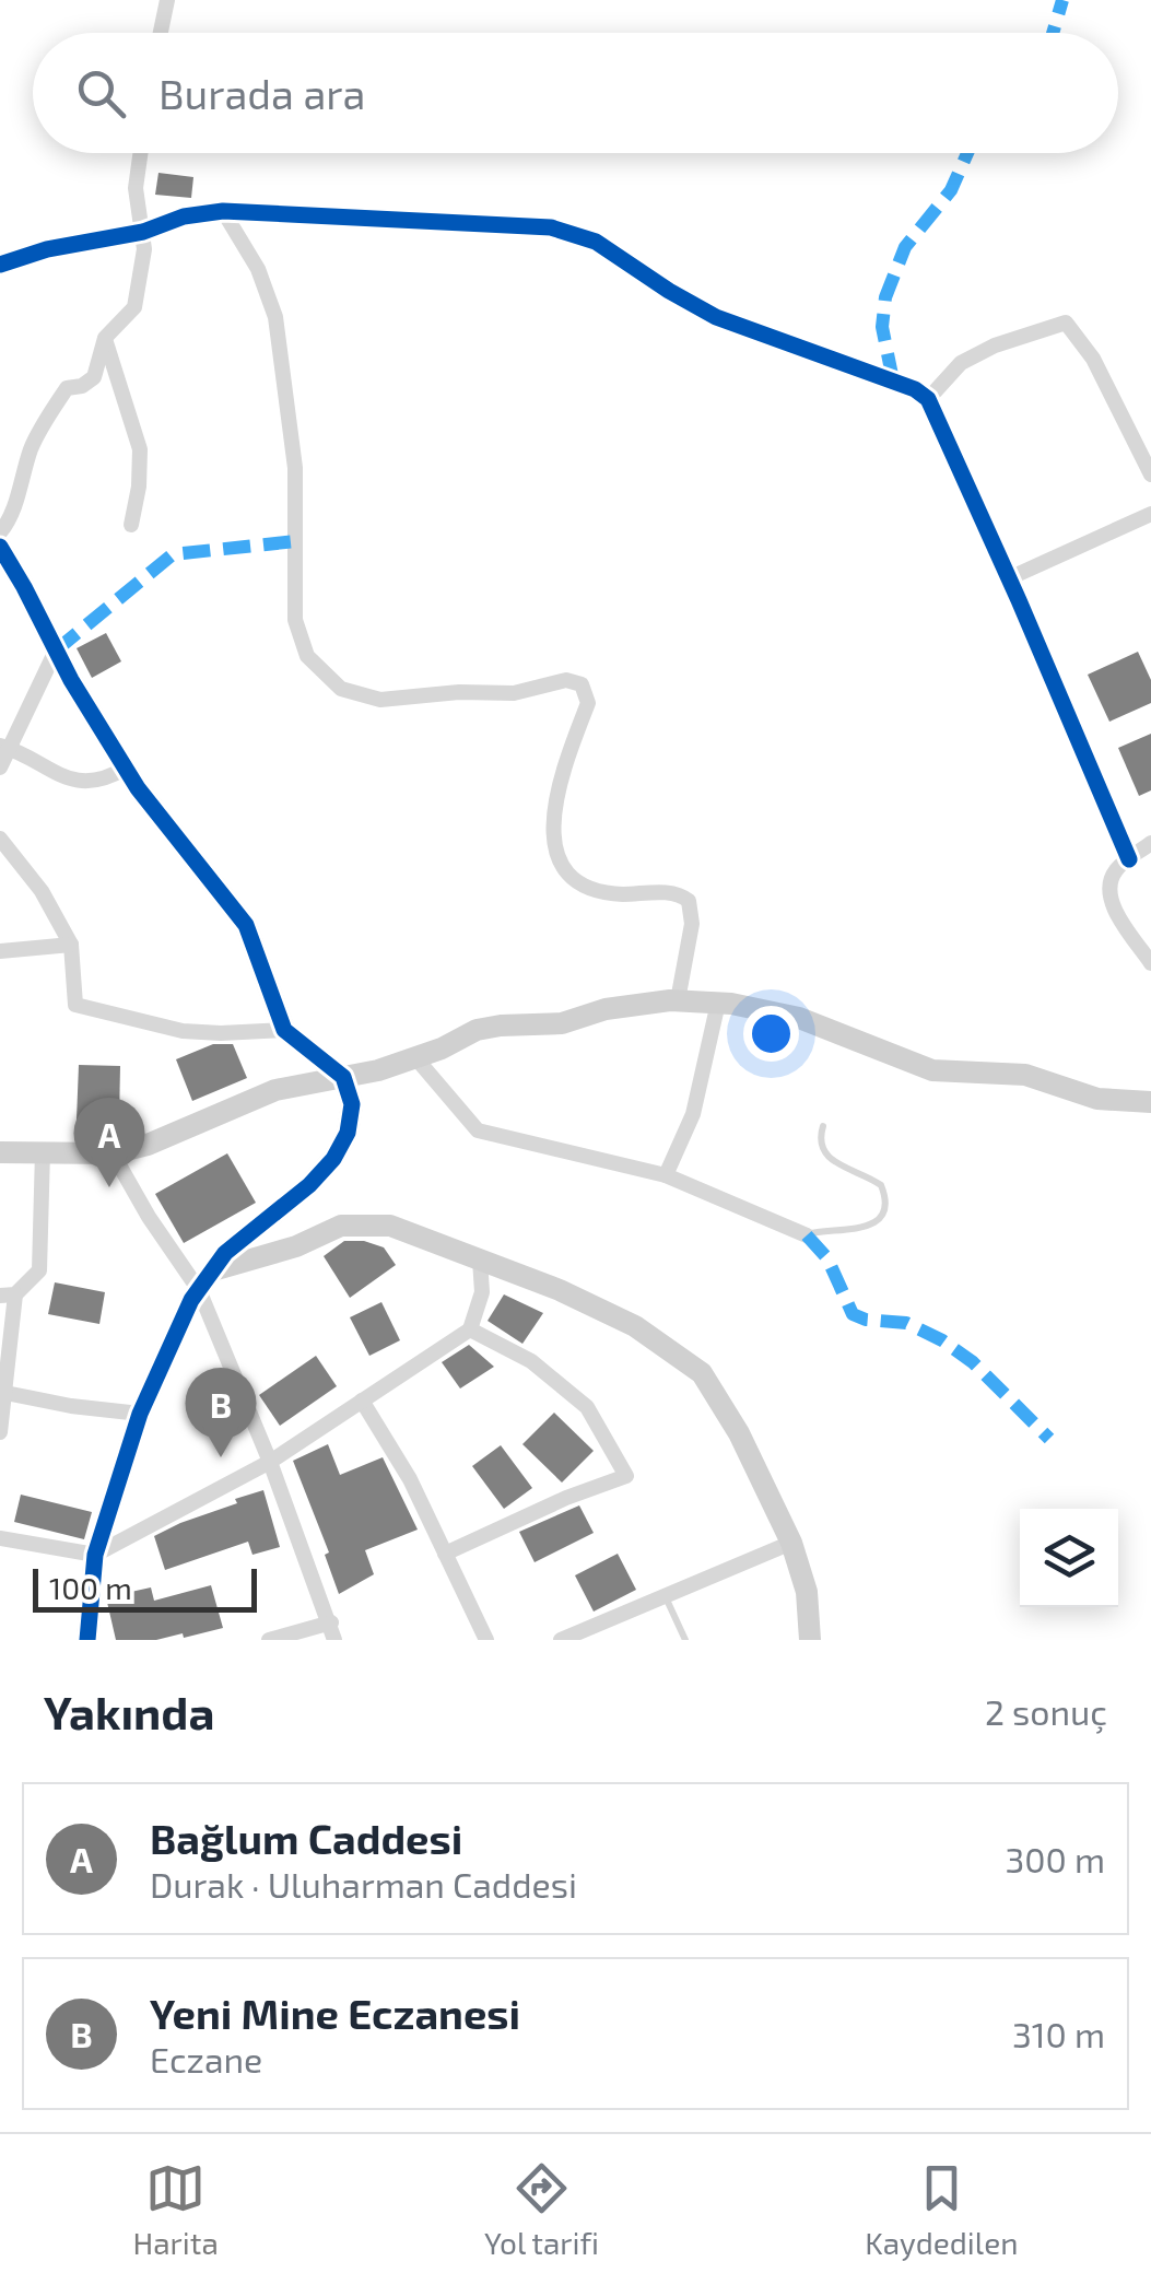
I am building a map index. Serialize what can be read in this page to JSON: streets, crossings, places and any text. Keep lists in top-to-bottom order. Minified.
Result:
{"scale_bar":"100 m","page":{"search":"Burada ara","pins":["A","B"],"scale":"100 m","heading":["Yakında","2 sonuç"],"list":[{"mark":"A","name":"Bağlum Caddesi","note":"Durak · Uluharman Caddesi","value":"300 m"},{"mark":"B","name":"Yeni Mine Eczanesi","note":"Eczane","value":"310 m"}],"nav":["Harita","Yol tarifi","Kaydedilen"]}}
